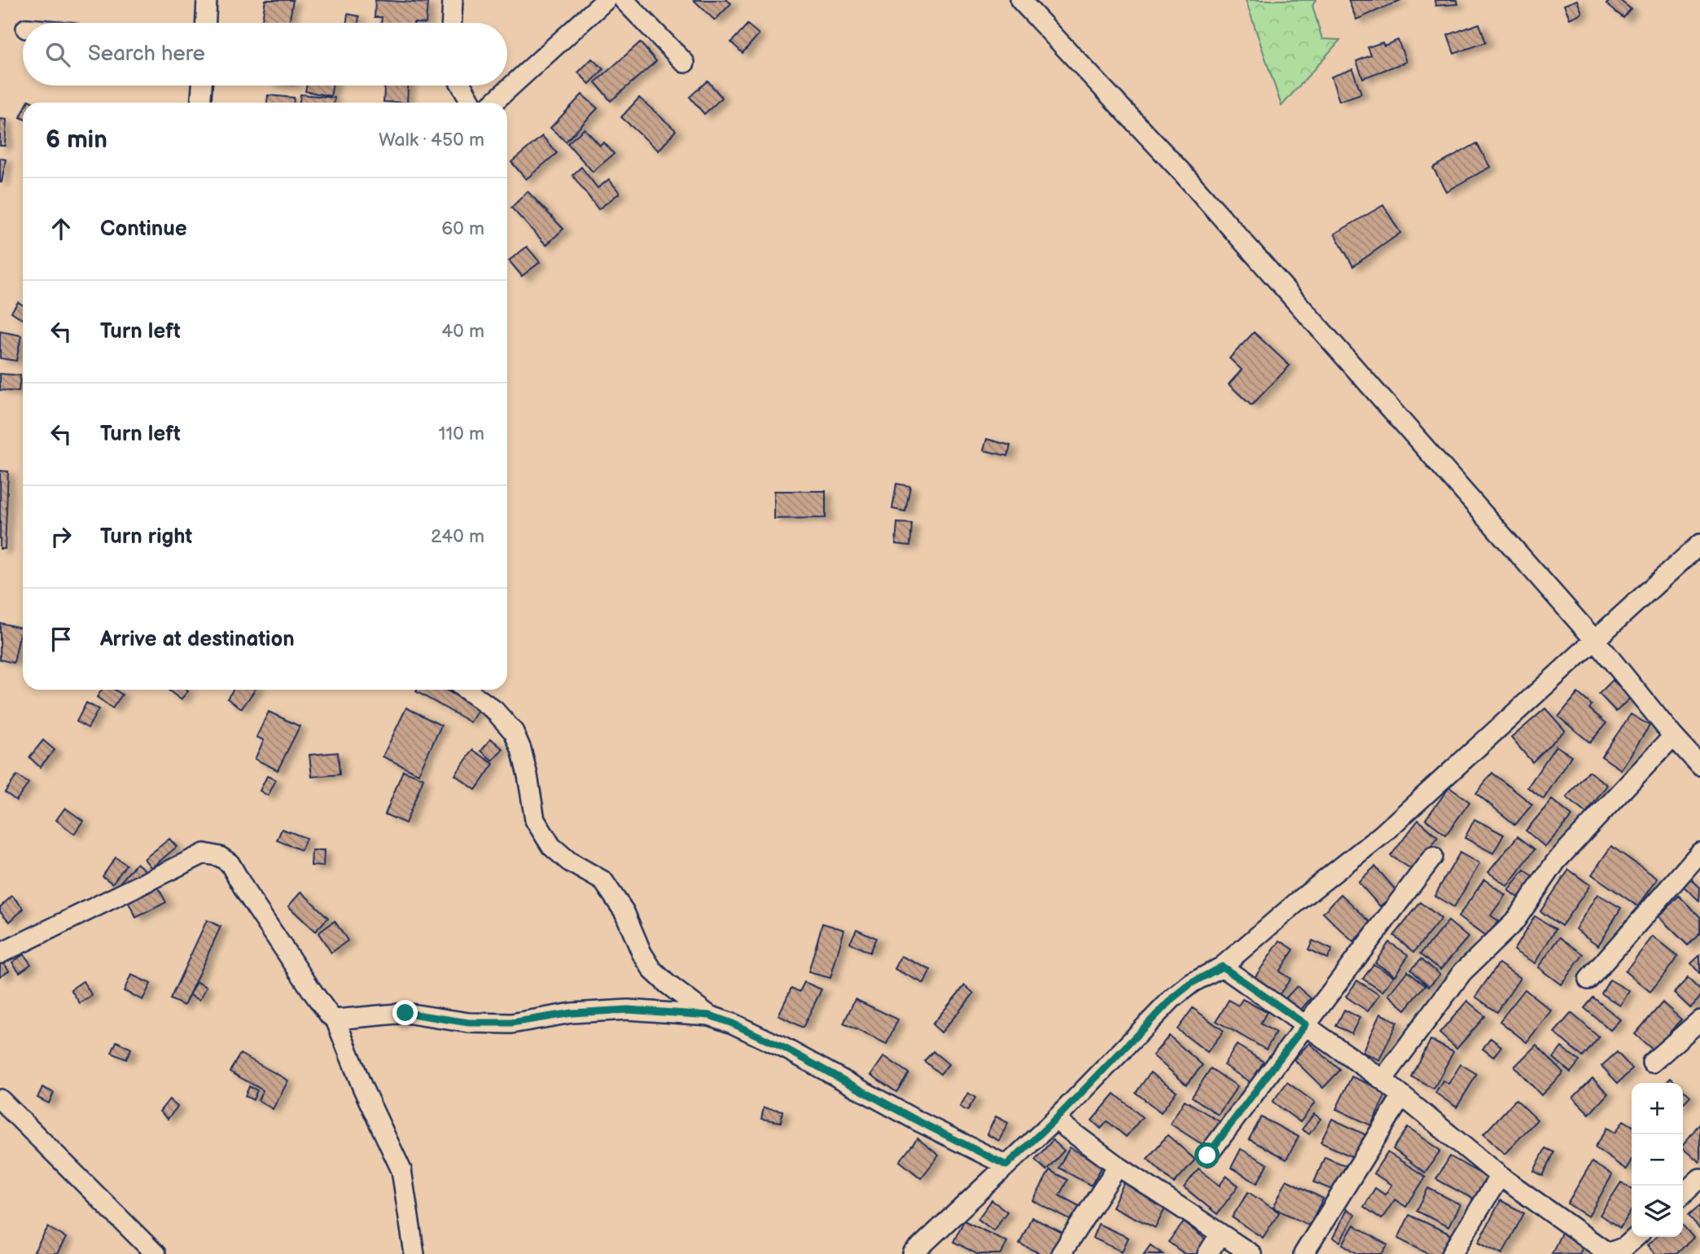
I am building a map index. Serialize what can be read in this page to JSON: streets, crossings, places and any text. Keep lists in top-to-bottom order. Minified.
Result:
{"page":{"search":"Search here","heading":["6 min","Walk · 450 m"],"list":[["Continue","60 m"],["Turn left","40 m"],["Turn left","110 m"],["Turn right","240 m"],"Arrive at destination"],"map_buttons":["+","−"]}}
